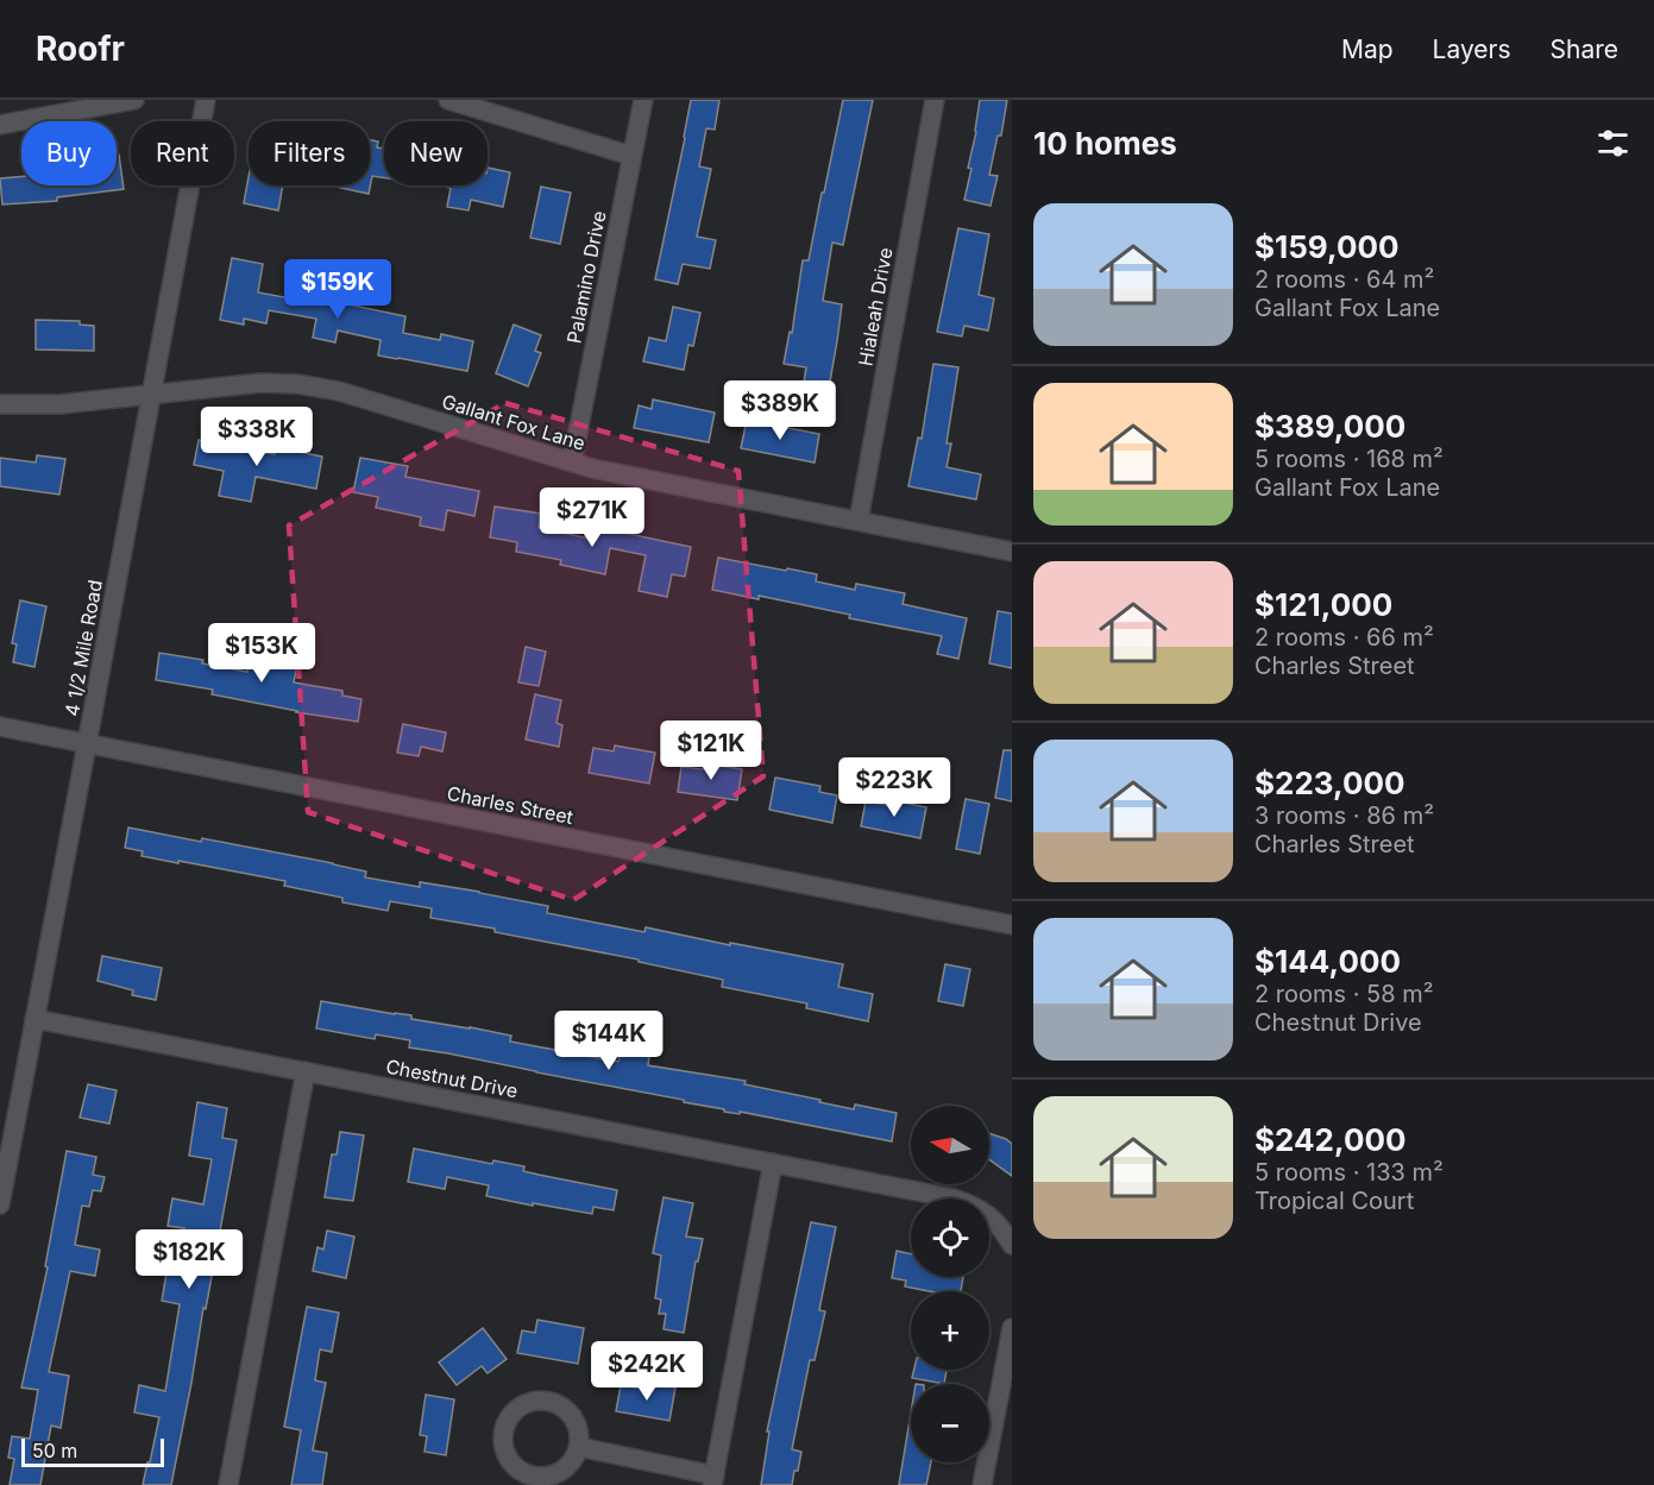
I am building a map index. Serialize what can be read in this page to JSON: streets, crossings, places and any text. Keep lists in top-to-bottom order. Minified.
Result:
{"streets":{"street":["Palamino Drive","Hialeah Drive","Gallant Fox Lane","4 1/2 Mile Road","Charles Street","Chestnut Drive"]},"crossings":[["Palamino Drive","Gallant Fox Lane"],["Hialeah Drive","Gallant Fox Lane"],["Gallant Fox Lane","4 1/2 Mile Road"],["4 1/2 Mile Road","Charles Street"],["4 1/2 Mile Road","Chestnut Drive"]],"scale_bar":"50 m","north":"left","page":{"header":"Roofr","nav":["Map","Layers","Share"],"heading":"10 homes","chip":["Buy","Rent","Filters","New"],"list":[{"name":"$159,000","note":"2 rooms · 64 m² · Gallant Fox Lane"},{"name":"$389,000","note":"5 rooms · 168 m² · Gallant Fox Lane"},{"name":"$121,000","note":"2 rooms · 66 m² · Charles Street"},{"name":"$223,000","note":"3 rooms · 86 m² · Charles Street"},{"name":"$144,000","note":"2 rooms · 58 m² · Chestnut Drive"},{"name":"$242,000","note":"5 rooms · 133 m² · Tropical Court"}],"price":["$159K","$389K","$338K","$271K","$153K","$121K","$223K","$144K","$182K","$242K"],"map_buttons":["+","−"],"scale":"50 m"}}
